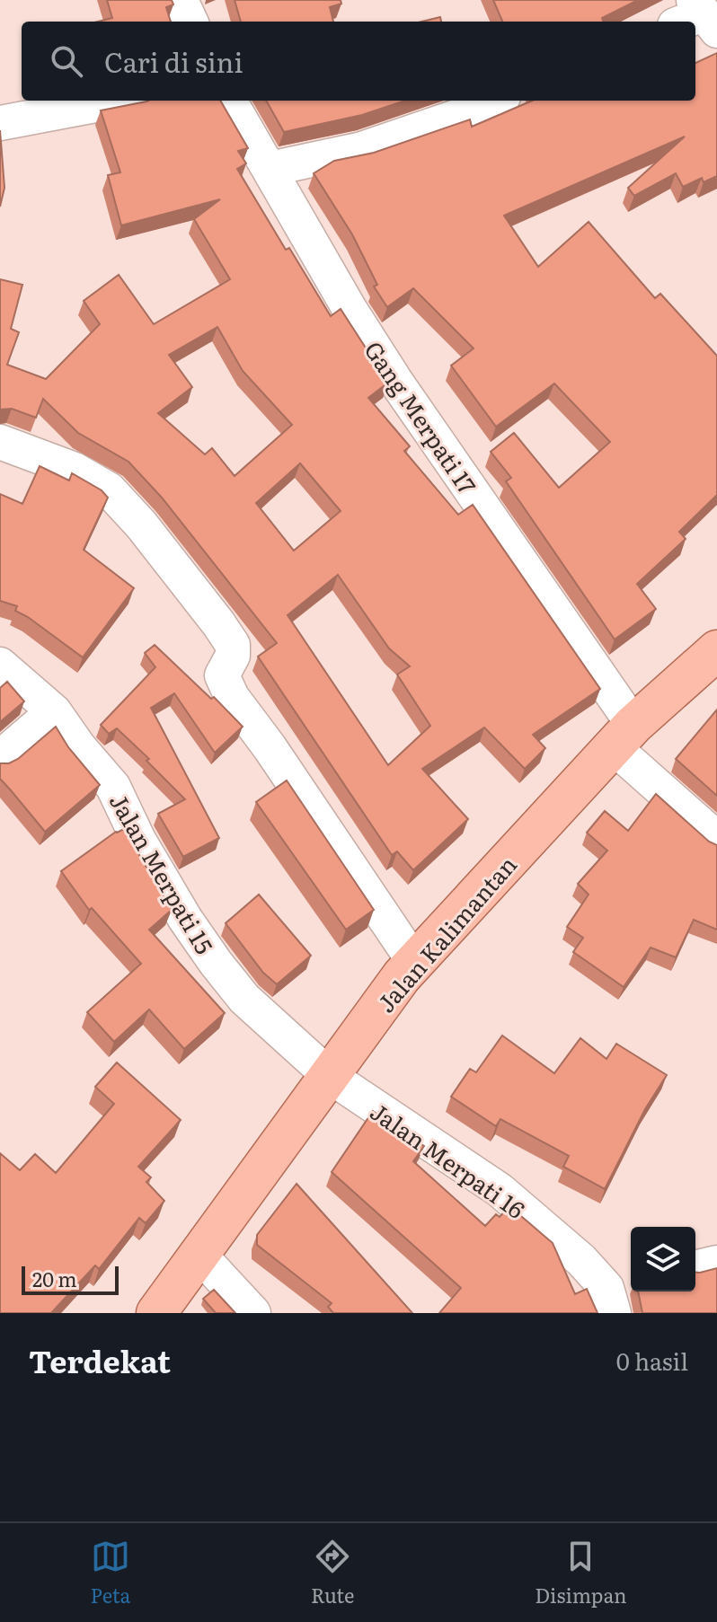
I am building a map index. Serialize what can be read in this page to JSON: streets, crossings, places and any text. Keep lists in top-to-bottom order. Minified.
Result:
{"streets":{"main road":["Jalan Kalimantan"],"street":["Gang Merpati 17","Jalan Merpati 15","Jalan Merpati 16"]},"crossings":[["Gang Merpati 17","Jalan Kalimantan"],["Jalan Merpati 15","Jalan Kalimantan"],["Jalan Merpati 15","Jalan Merpati 16"],["Jalan Kalimantan","Jalan Merpati 16"]],"scale_bar":"20 m","page":{"search":"Cari di sini","scale":"20 m","heading":["Terdekat","0 hasil"],"nav":["Peta","Rute","Disimpan"]}}
